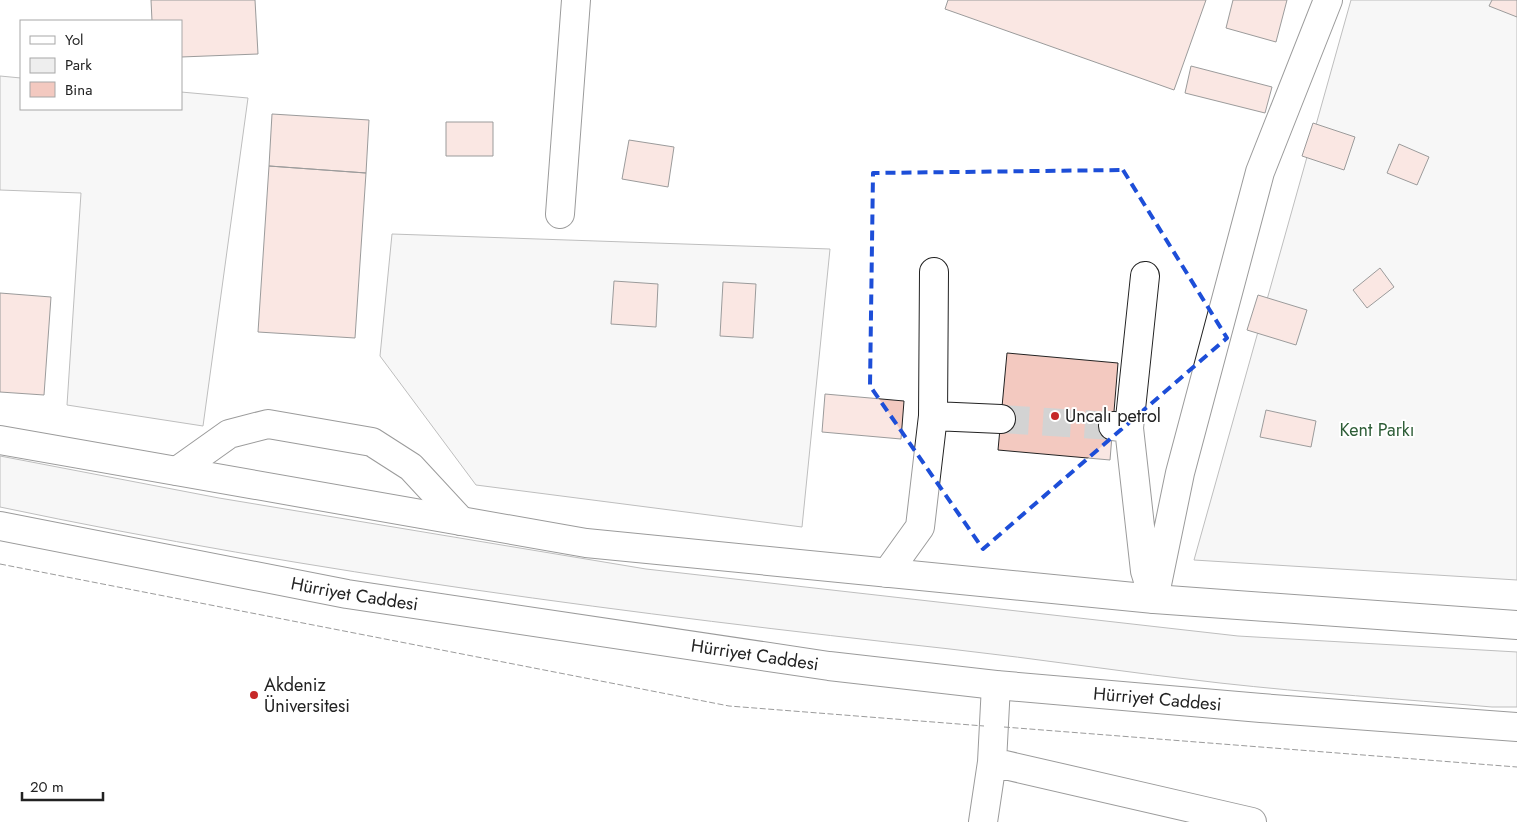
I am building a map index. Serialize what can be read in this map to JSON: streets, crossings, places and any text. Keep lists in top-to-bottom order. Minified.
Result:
{"streets":{"main road":["Hürriyet Caddesi"]},"parks":["Kent Parkı"],"places":["Uncalı petrol","Akdeniz Üniversitesi"],"legend":["Yol","Park","Bina"],"scale_bar":"20 m"}
